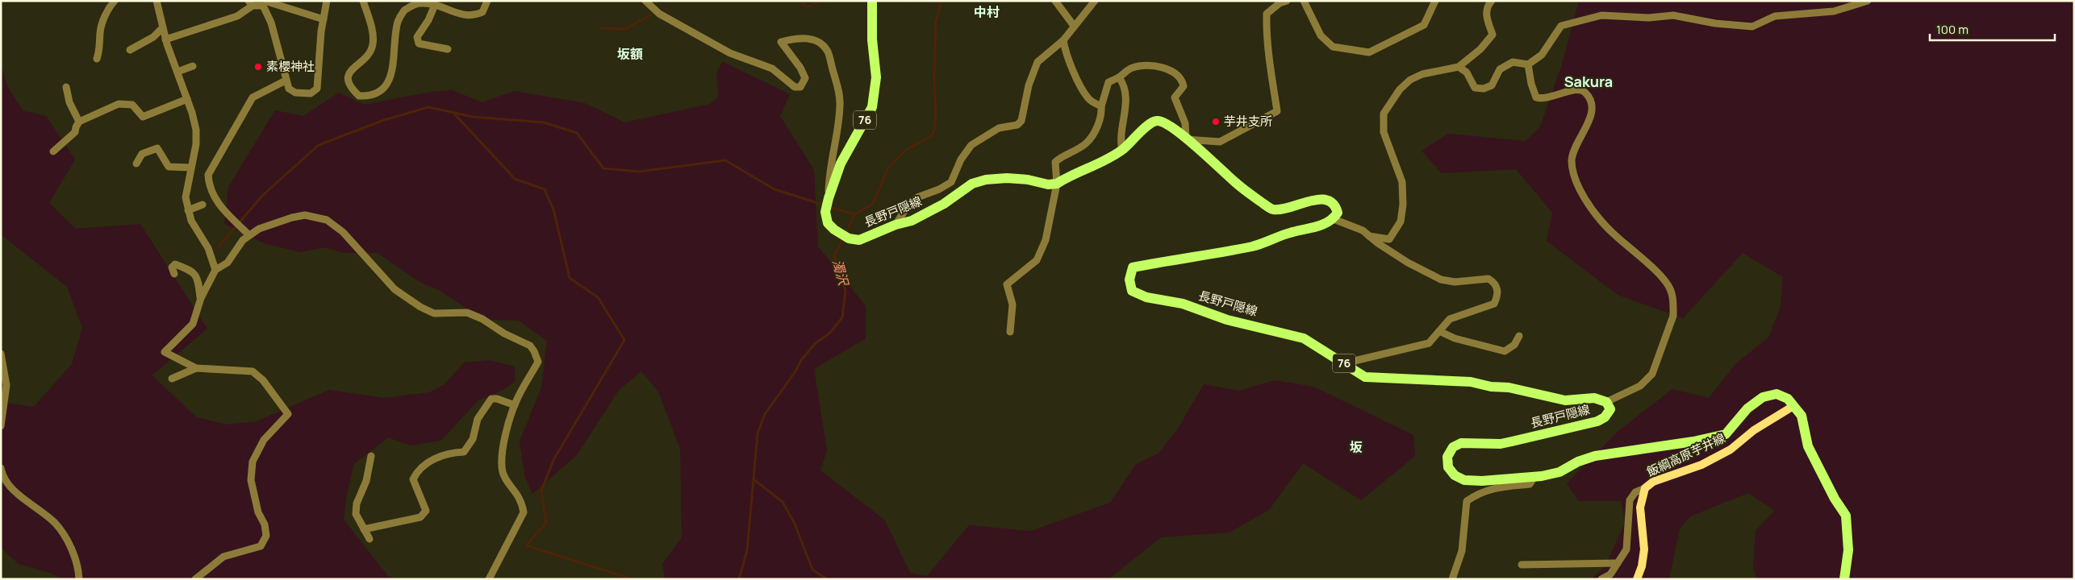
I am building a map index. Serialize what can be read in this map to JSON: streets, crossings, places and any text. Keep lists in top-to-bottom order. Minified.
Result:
{"streets":{"main road":["76","長野戸隠線","飯綱高原芋井線"]},"crossings":[["長野戸隠線","飯綱高原芋井線"]],"districts":["中村","坂額","Sakura","坂"],"water":["濁沢"],"places":["素櫻神社","芋井支所"],"scale_bar":"100 m"}
